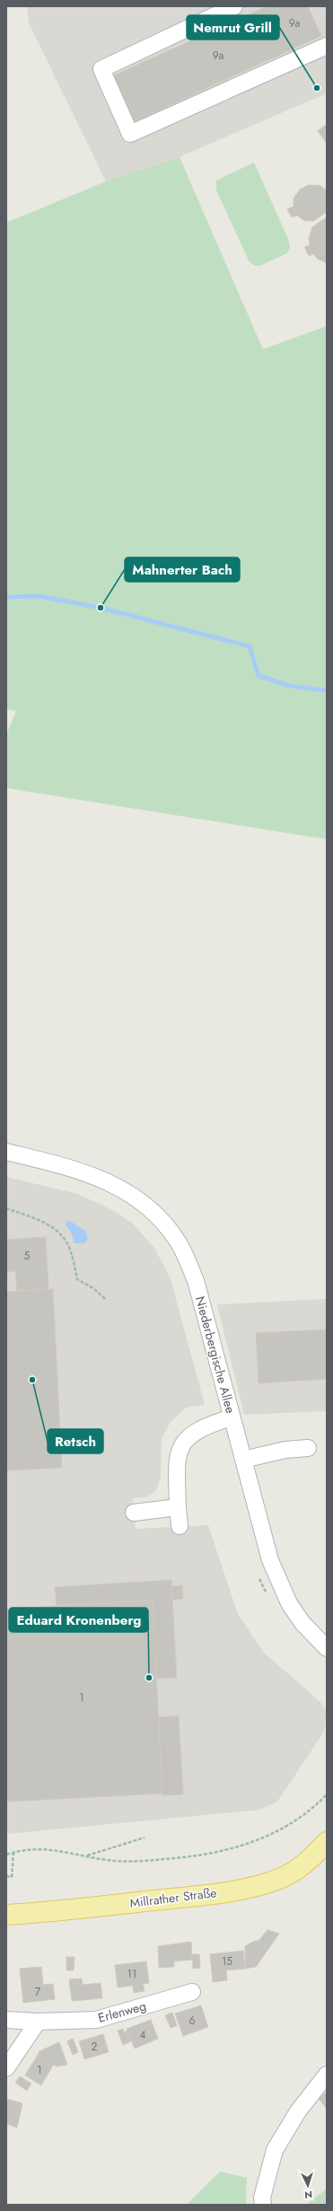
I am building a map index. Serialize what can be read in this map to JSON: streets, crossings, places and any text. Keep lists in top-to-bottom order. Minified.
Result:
{"streets":{"main road":["Millrather Straße"],"street":["Niederbergische Allee","Erlenweg"]},"places":["Nemrut Grill","Mahnerter Bach","Retsch","Eduard Kronenberg"],"house_numbers":["9a","9a","5","1","15","11","7","6","4","2","1"],"north":"bottom"}
